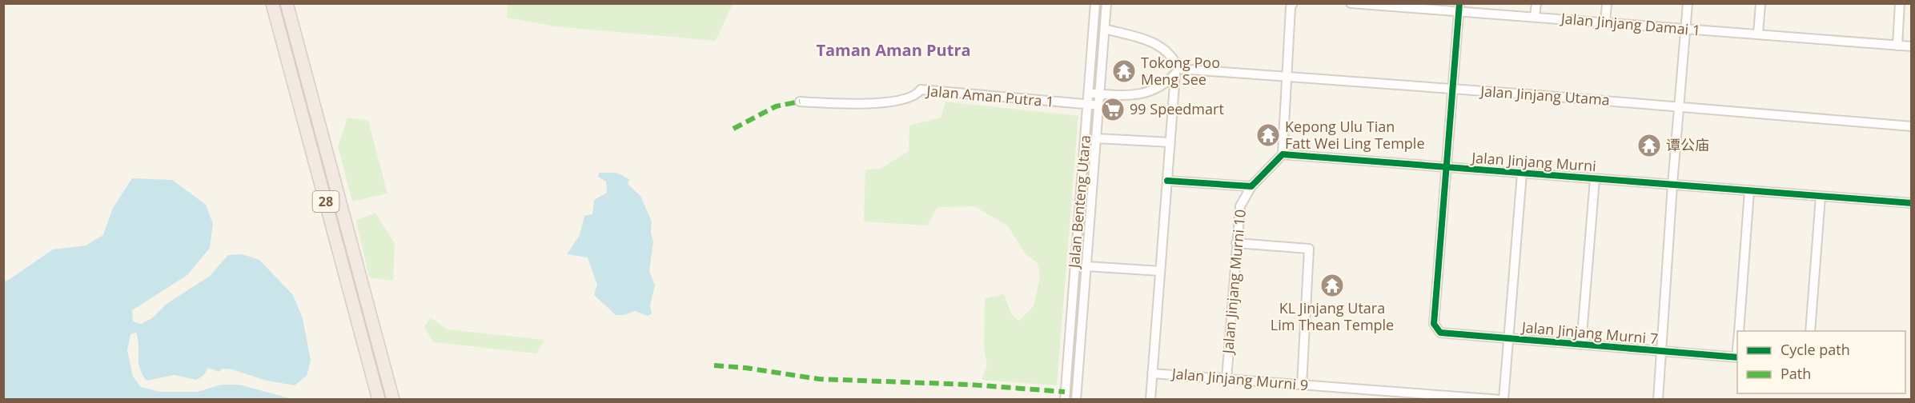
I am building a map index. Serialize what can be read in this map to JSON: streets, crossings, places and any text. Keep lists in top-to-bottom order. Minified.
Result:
{"streets":{"highway":["28"],"street":["Jalan Jinjang Damai 1","Jalan Jinjang Utama","Jalan Aman Putra 1","Jalan Jinjang Murni","Jalan Benteng Utara","Jalan Jinjang Murni 10","Jalan Jinjang Murni 7","Jalan Jinjang Murni 9"]},"crossings":[["Jalan Aman Putra 1","Jalan Benteng Utara"],["Jalan Jinjang Murni","Jalan Jinjang Murni 7"],["Jalan Jinjang Murni 10","Jalan Jinjang Murni 9"]],"districts":["Taman Aman Putra"],"places":{"temple":["Tokong Poo Meng See","Kepong Ulu Tian Fatt Wei Ling Temple","谭公庙","KL Jinjang Utara Lim Thean Temple"],"supermarket":["99 Speedmart"]},"legend":["Cycle path","Path"]}
